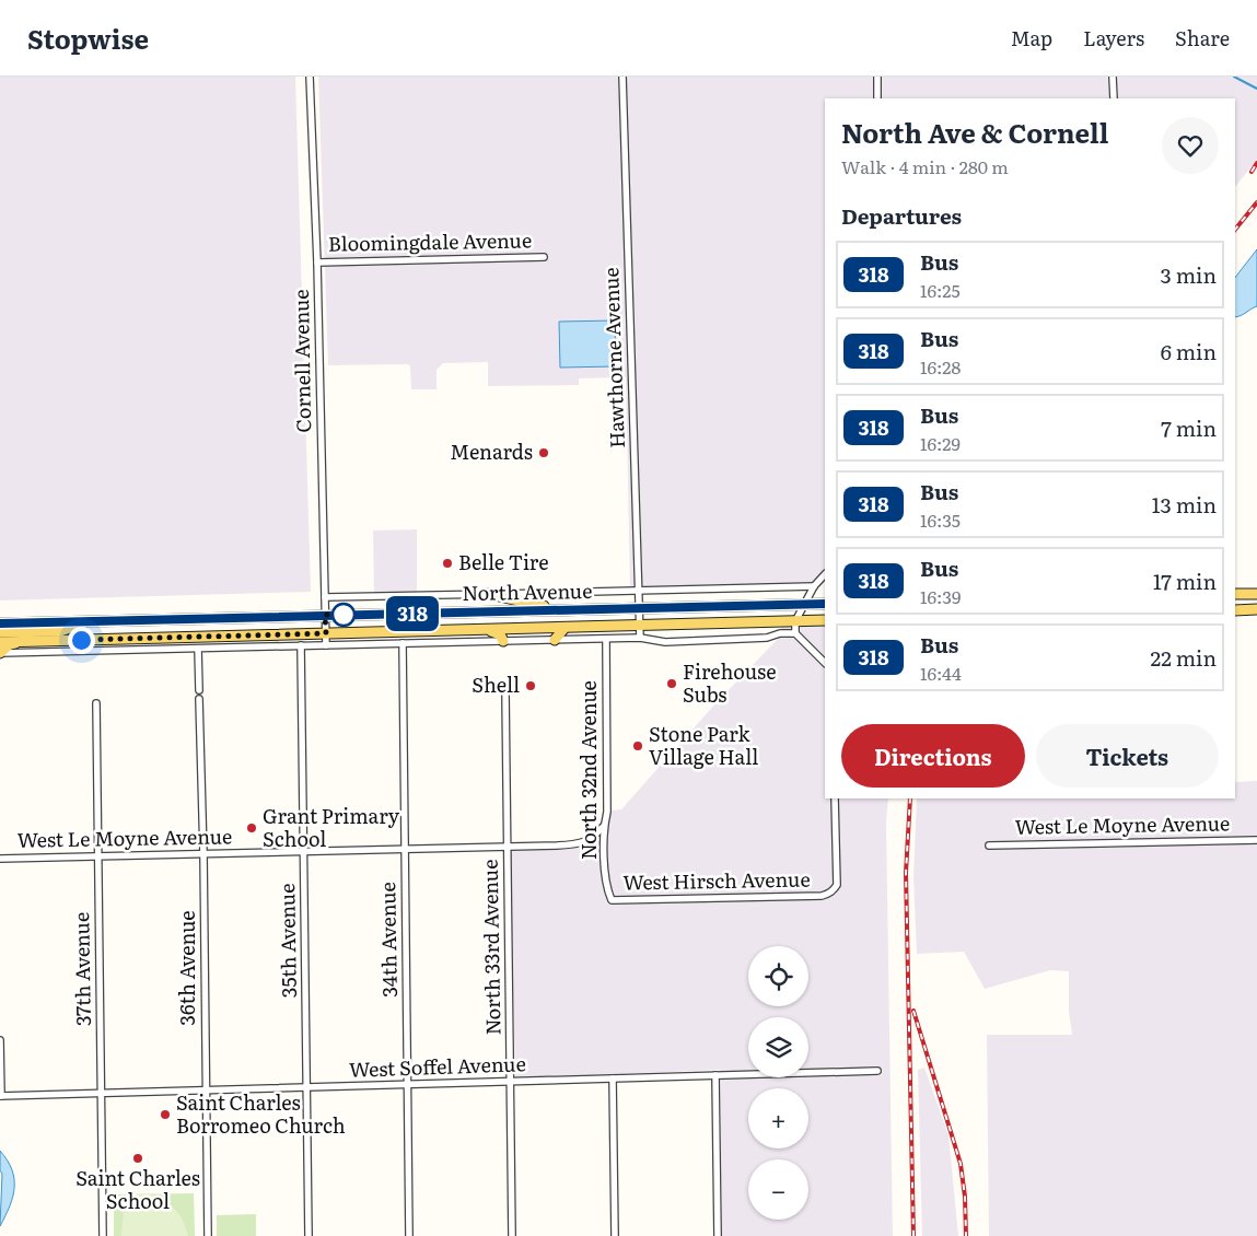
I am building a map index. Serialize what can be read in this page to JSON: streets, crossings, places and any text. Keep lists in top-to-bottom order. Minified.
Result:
{"streets":{"main road":["North Avenue"],"street":["Bloomingdale Avenue","Hawthorne Avenue","Cornell Avenue","North 32nd Avenue","West Le Moyne Avenue","West Hirsch Avenue","34th Avenue","35th Avenue","North 33rd Avenue","36th Avenue","37th Avenue","West Soffel Avenue"]},"crossings":[["Bloomingdale Avenue","Cornell Avenue"],["Hawthorne Avenue","North Avenue"],["Cornell Avenue","North Avenue"],["North 32nd Avenue","West Le Moyne Avenue"],["North 32nd Avenue","West Hirsch Avenue"],["West Le Moyne Avenue","34th Avenue"],["West Le Moyne Avenue","35th Avenue"],["West Le Moyne Avenue","North 33rd Avenue"],["West Le Moyne Avenue","36th Avenue"],["West Le Moyne Avenue","37th Avenue"],["34th Avenue","West Soffel Avenue"],["35th Avenue","West Soffel Avenue"],["North 33rd Avenue","West Soffel Avenue"],["36th Avenue","West Soffel Avenue"],["37th Avenue","West Soffel Avenue"]],"places":["Menards","Belle Tire","Firehouse Subs","Shell","Stone Park Village Hall","Grant Primary School","Saint Charles Borromeo Church","Saint Charles School"],"lines":["bus line 318"],"page":{"header":"Stopwise","nav":["Map","Layers","Share"],"on_map":"318","heading":[["North Ave & Cornell","Walk · 4 min · 280 m"],"Departures"],"list":[{"mark":"318","name":"Bus","note":"16:25","value":"3 min"},{"mark":"318","name":"Bus","note":"16:28","value":"6 min"},{"mark":"318","name":"Bus","note":"16:29","value":"7 min"},{"mark":"318","name":"Bus","note":"16:35","value":"13 min"},{"mark":"318","name":"Bus","note":"16:39","value":"17 min"},{"mark":"318","name":"Bus","note":"16:44","value":"22 min"}],"buttons":["Directions","Tickets"],"map_buttons":["+","−"]}}
